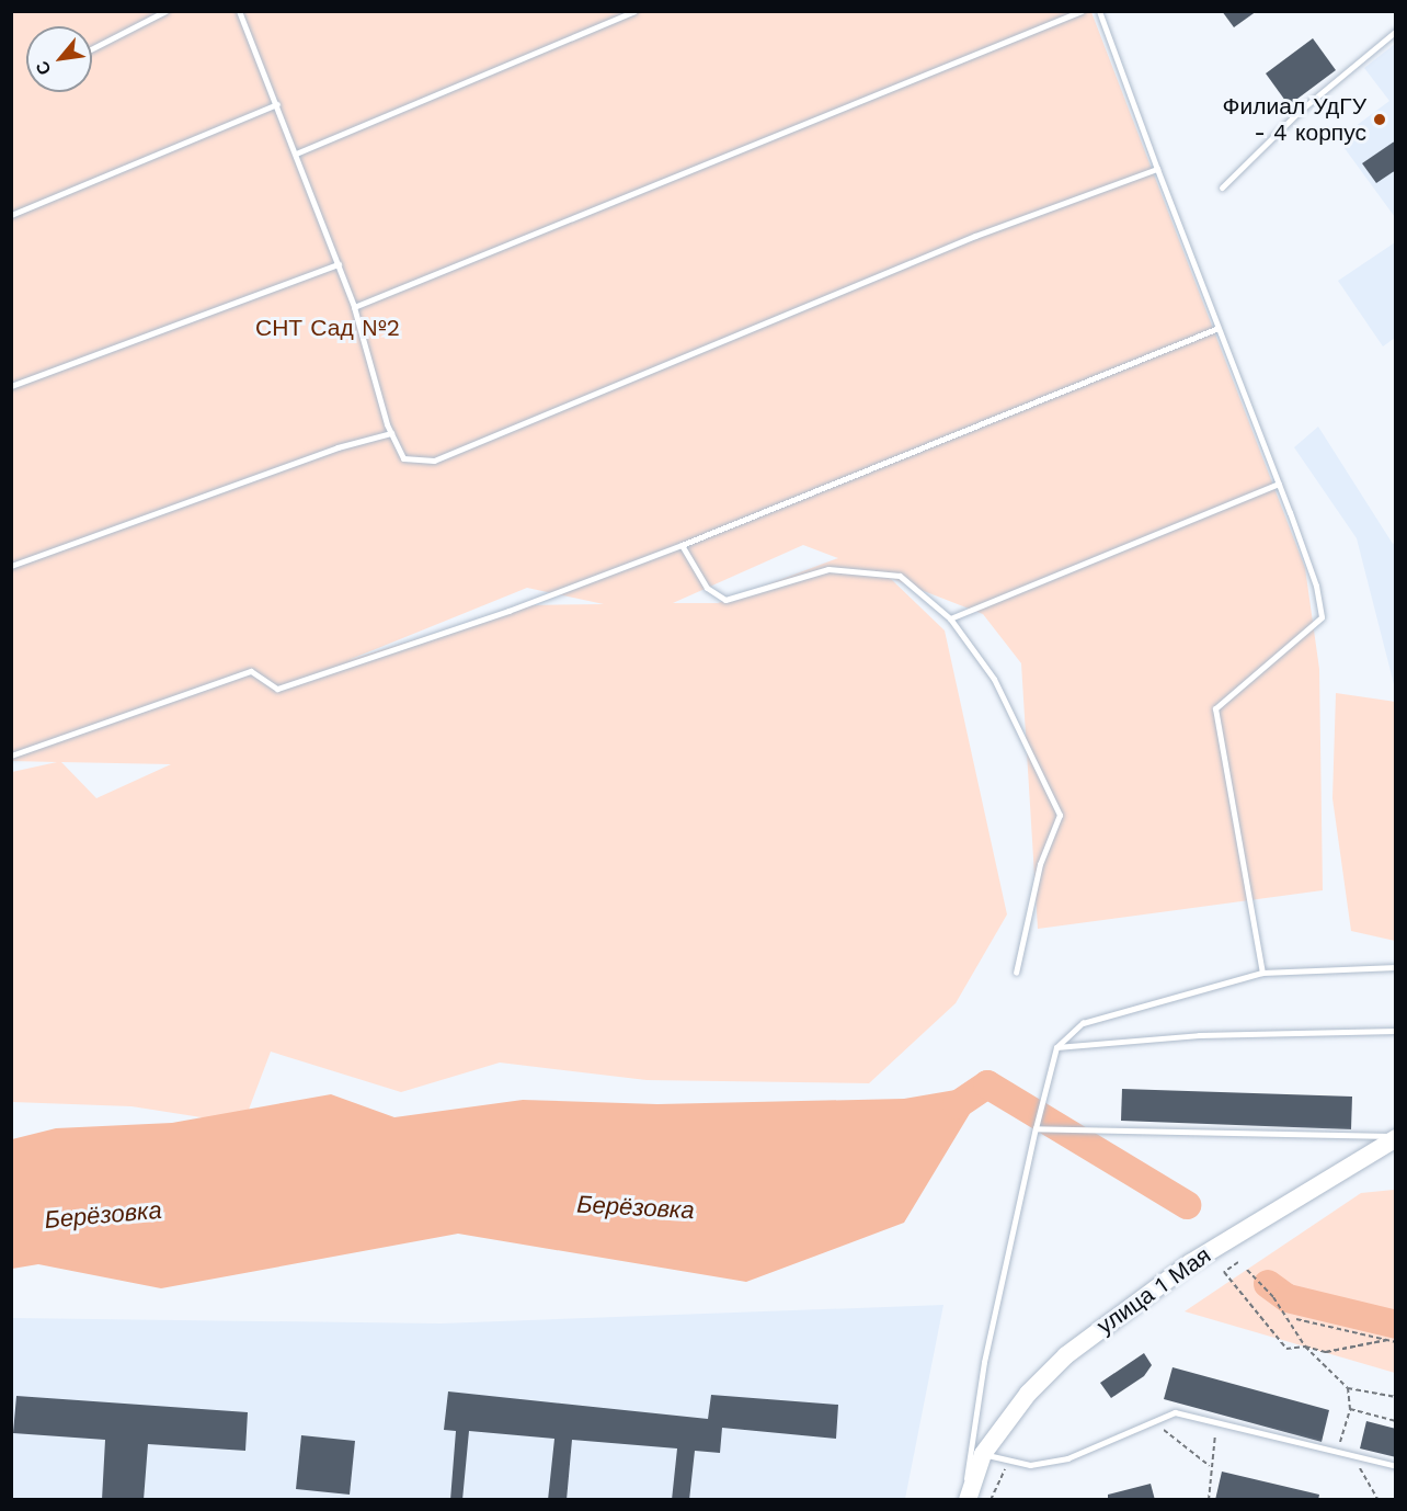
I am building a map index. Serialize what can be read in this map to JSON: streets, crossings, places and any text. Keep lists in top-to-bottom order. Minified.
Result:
{"streets":{"main road":["улица 1 Мая"]},"water":["Берёзовка"],"parks":["СНТ Сад №2"],"places":["Филиал УдГУ - 4 корпус"],"north":"bottom left"}
